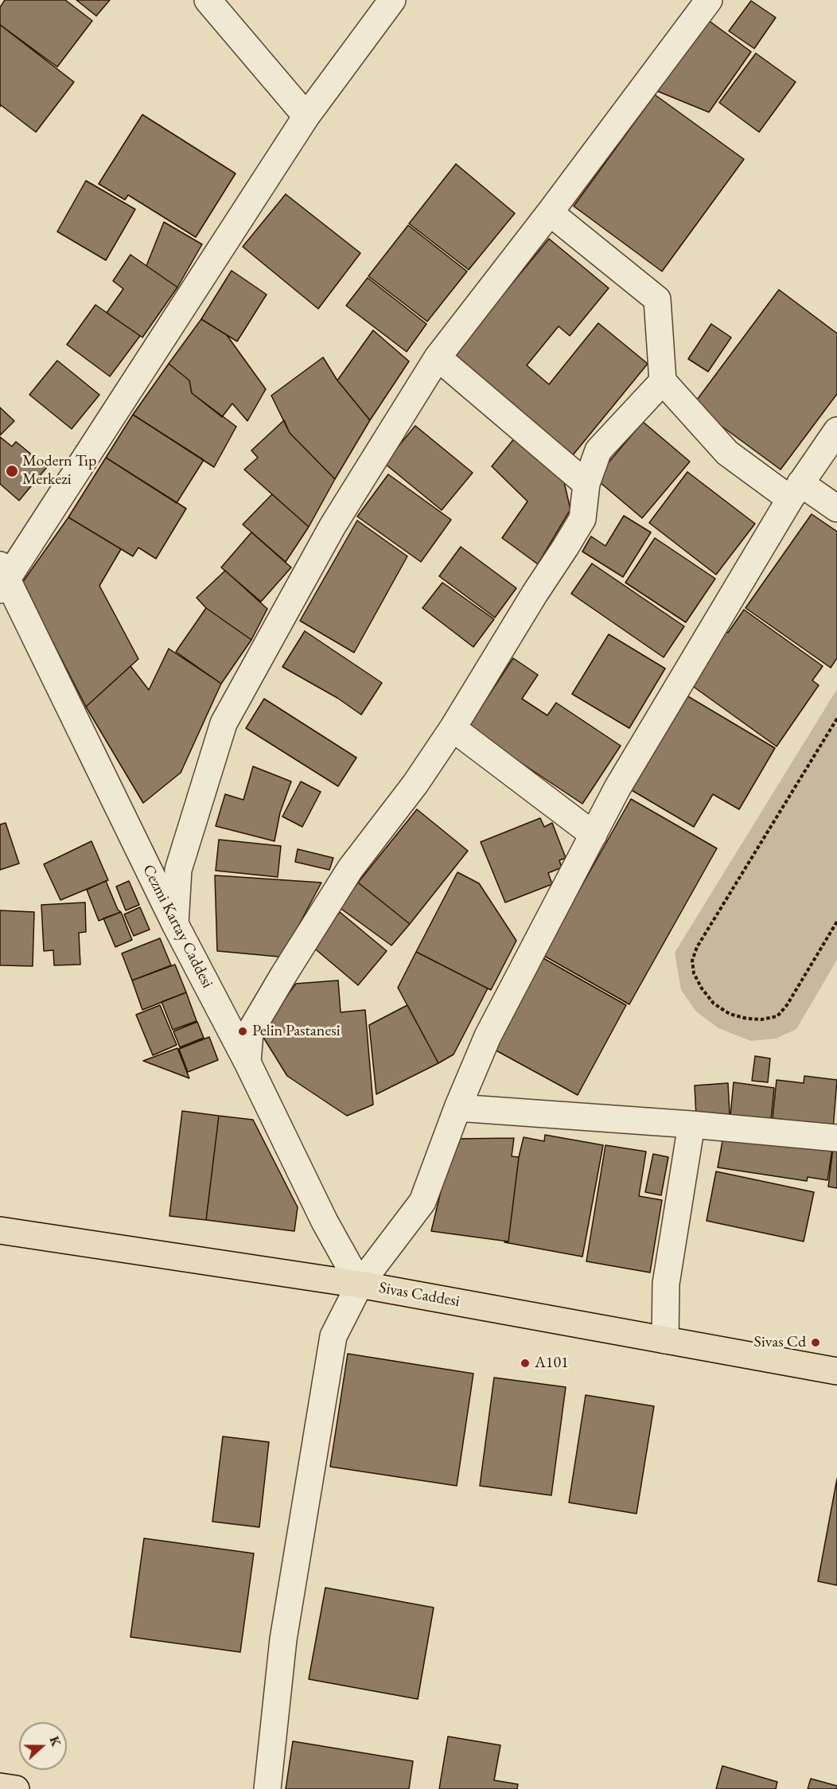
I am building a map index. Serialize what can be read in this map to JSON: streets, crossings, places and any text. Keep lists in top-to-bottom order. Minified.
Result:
{"streets":{"main road":["Sivas Caddesi"],"street":["Cezmi Kartay Caddesi"]},"crossings":[["Cezmi Kartay Caddesi","Sivas Caddesi"]],"places":["Modern Tıp Merkezi","Pelin Pastanesi","Sivas Cd","A101"],"north":"right"}
